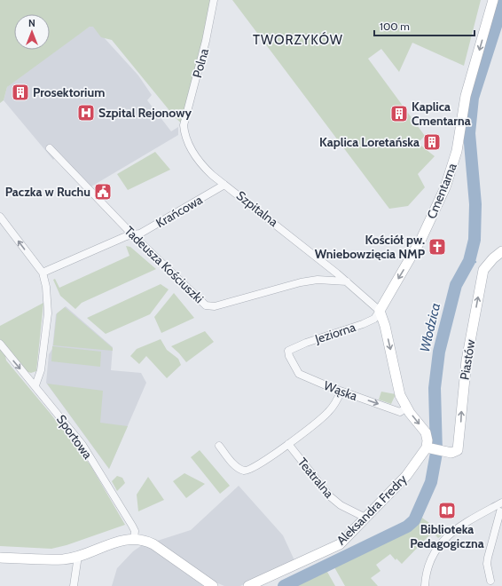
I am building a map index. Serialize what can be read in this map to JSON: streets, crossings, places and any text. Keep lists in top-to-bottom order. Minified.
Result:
{"streets":{"street":["Polna","Cmentarna","Szpitalna","Krańcowa","Tadeusza Kościuszki","Jeziorna","Piastów","Wąska","Sportowa","Teatralna","Aleksandra Fredry"]},"crossings":[["Polna","Szpitalna"],["Cmentarna","Jeziorna"],["Szpitalna","Krańcowa"],["Szpitalna","Tadeusza Kościuszki"],["Krańcowa","Tadeusza Kościuszki"],["Jeziorna","Wąska"],["Piastów","Aleksandra Fredry"],["Teatralna","Aleksandra Fredry"]],"one_way":["Cmentarna","Piastów","Wąska"],"districts":["TWORZYKÓW"],"water":["Włodzica"],"places":{"building":["Prosektorium","Kaplica Cmentarna","Kaplica Loretańska"],"hospital":["Szpital Rejonowy"],"public building":["Paczka w Ruchu"],"church":["Kościół pw. Wniebowzięcia NMP"],"library":["Biblioteka Pedagogiczna"]},"scale_bar":"100 m","north":"top"}
